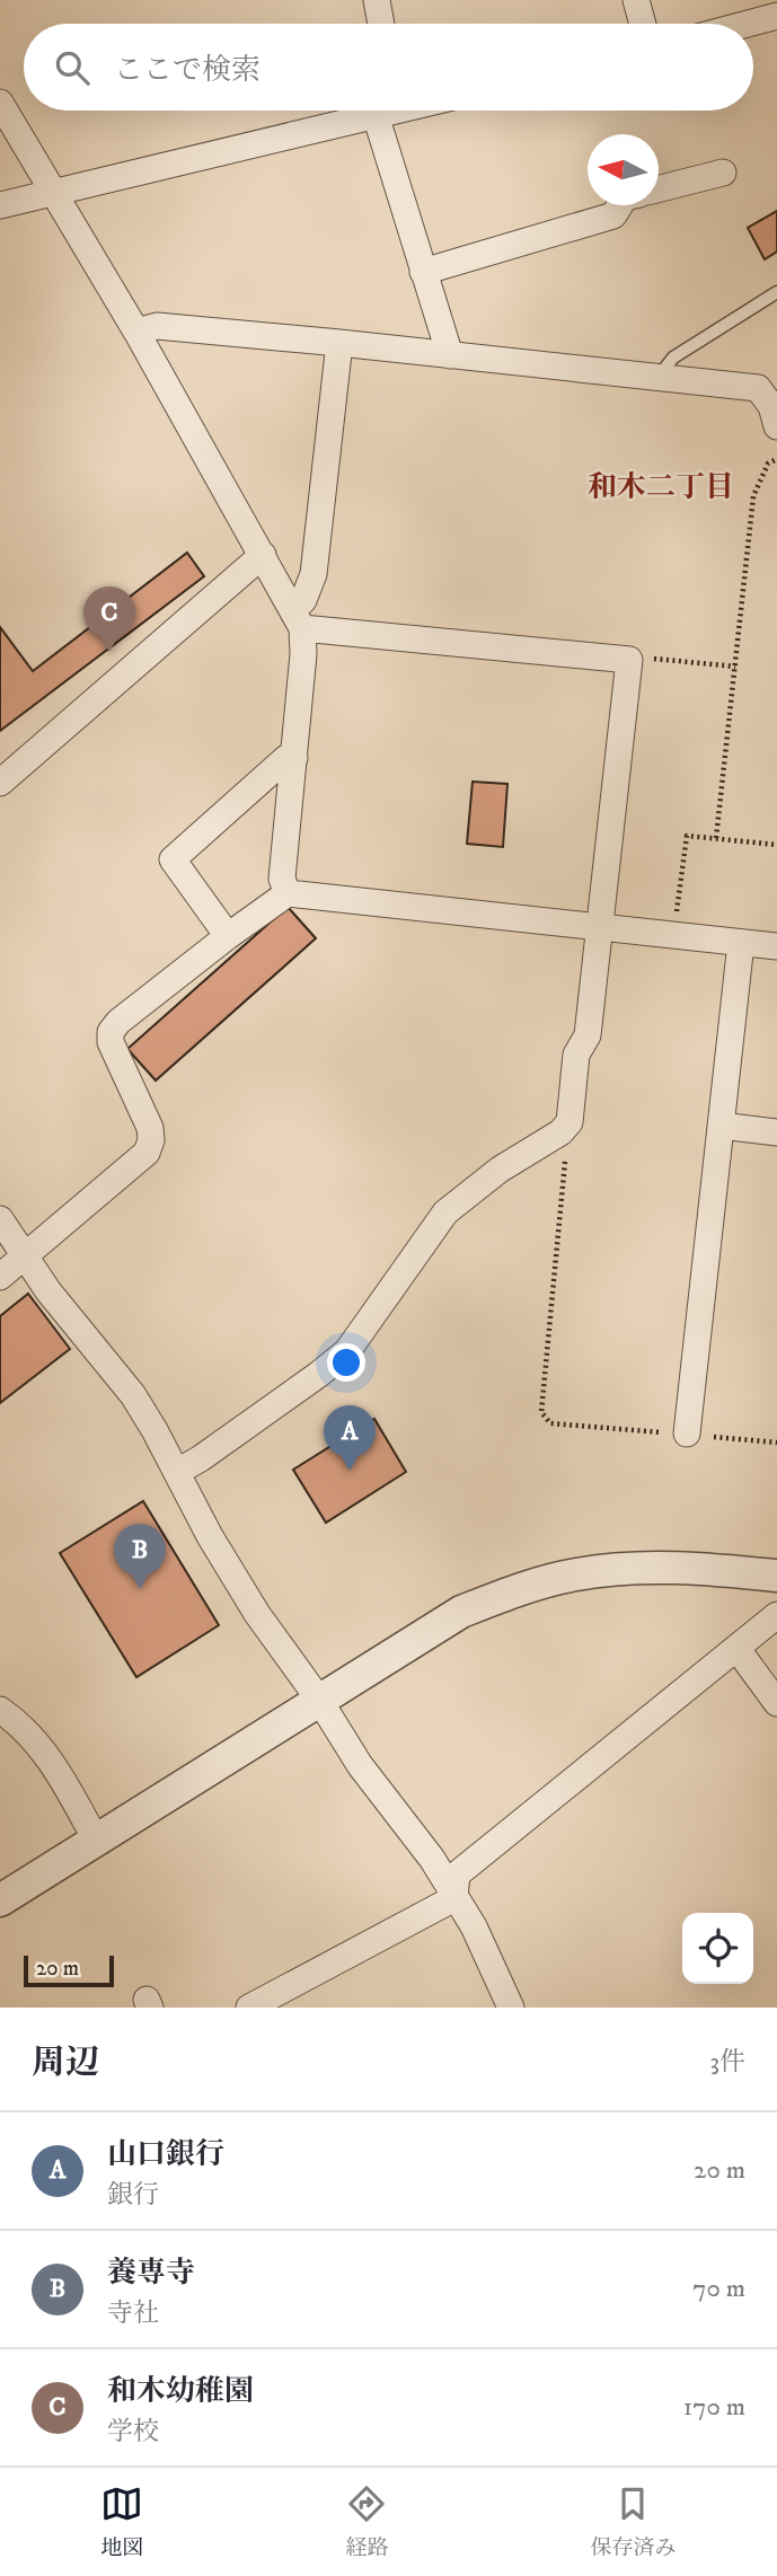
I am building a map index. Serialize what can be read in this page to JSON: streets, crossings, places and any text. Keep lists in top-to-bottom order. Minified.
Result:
{"districts":["和木二丁目"],"scale_bar":"20 m","north":"left","page":{"search":"ここで検索","pins":["C","A","B"],"scale":"20 m","heading":["周辺","3件"],"list":[{"mark":"A","name":"山口銀行","note":"銀行","value":"20 m"},{"mark":"B","name":"養専寺","note":"寺社","value":"70 m"},{"mark":"C","name":"和木幼稚園","note":"学校","value":"170 m"}],"nav":["地図","経路","保存済み"]}}
